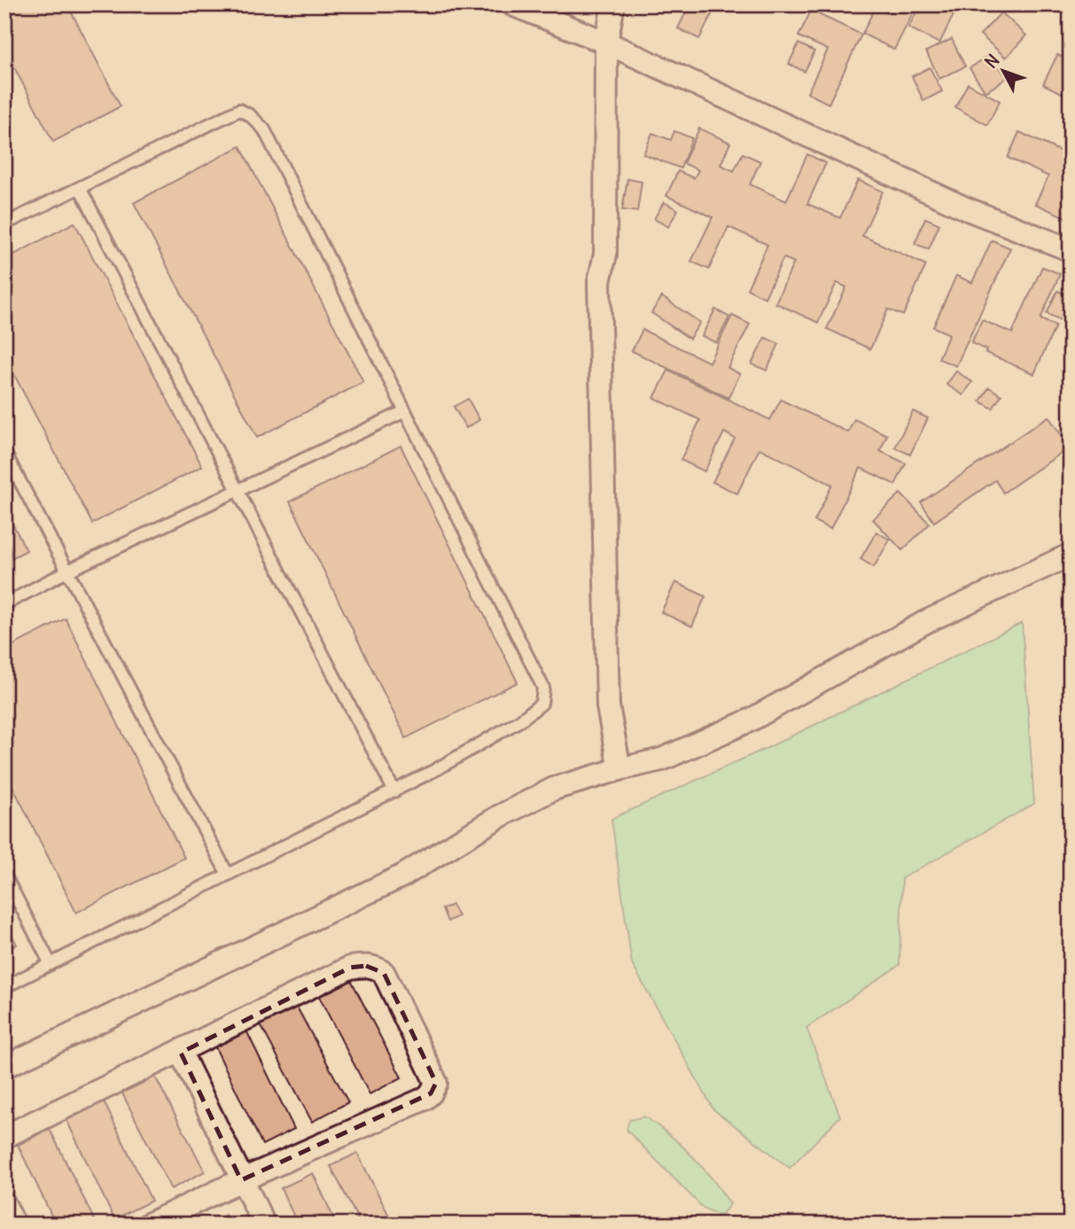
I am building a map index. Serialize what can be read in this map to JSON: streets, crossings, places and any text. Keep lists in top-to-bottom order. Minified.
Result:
{"north":"top left"}
